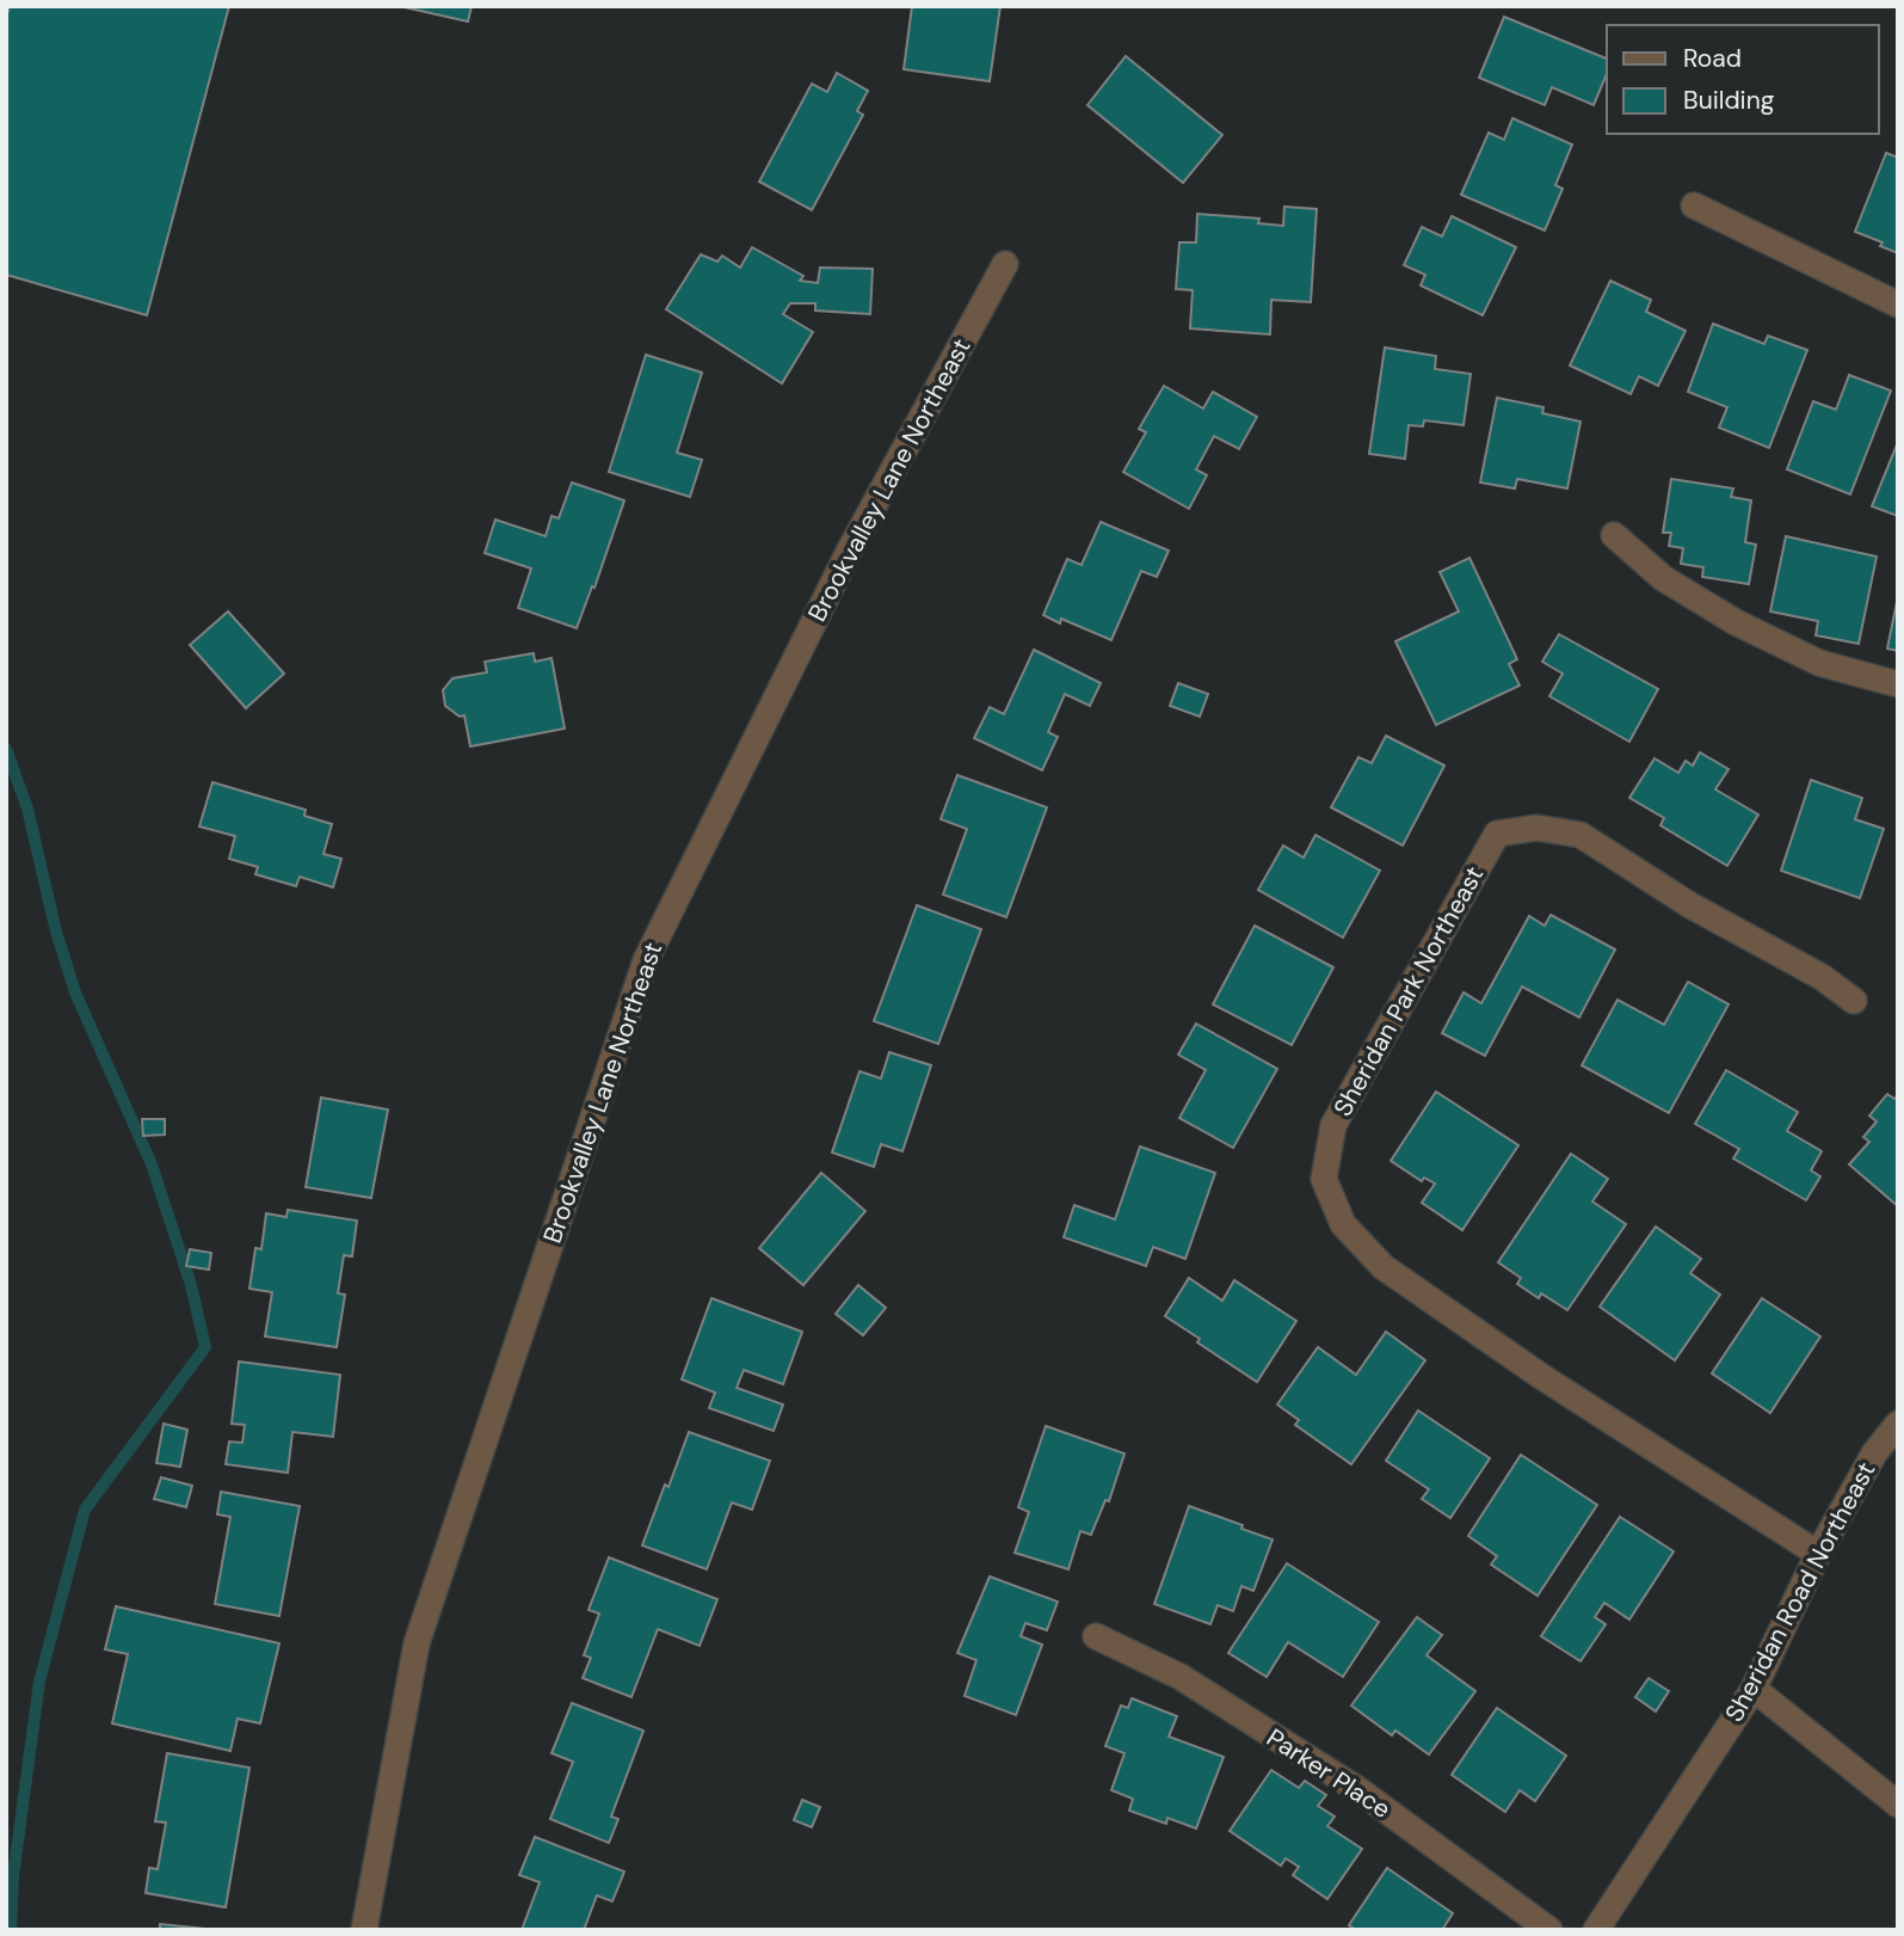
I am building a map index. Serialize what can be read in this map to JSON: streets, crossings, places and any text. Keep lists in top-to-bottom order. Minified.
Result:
{"streets":{"street":["Brookvalley Lane Northeast","Sheridan Park Northeast","Sheridan Road Northeast","Parker Place"]},"crossings":[["Sheridan Park Northeast","Sheridan Road Northeast"]],"legend":["Road","Building"]}
